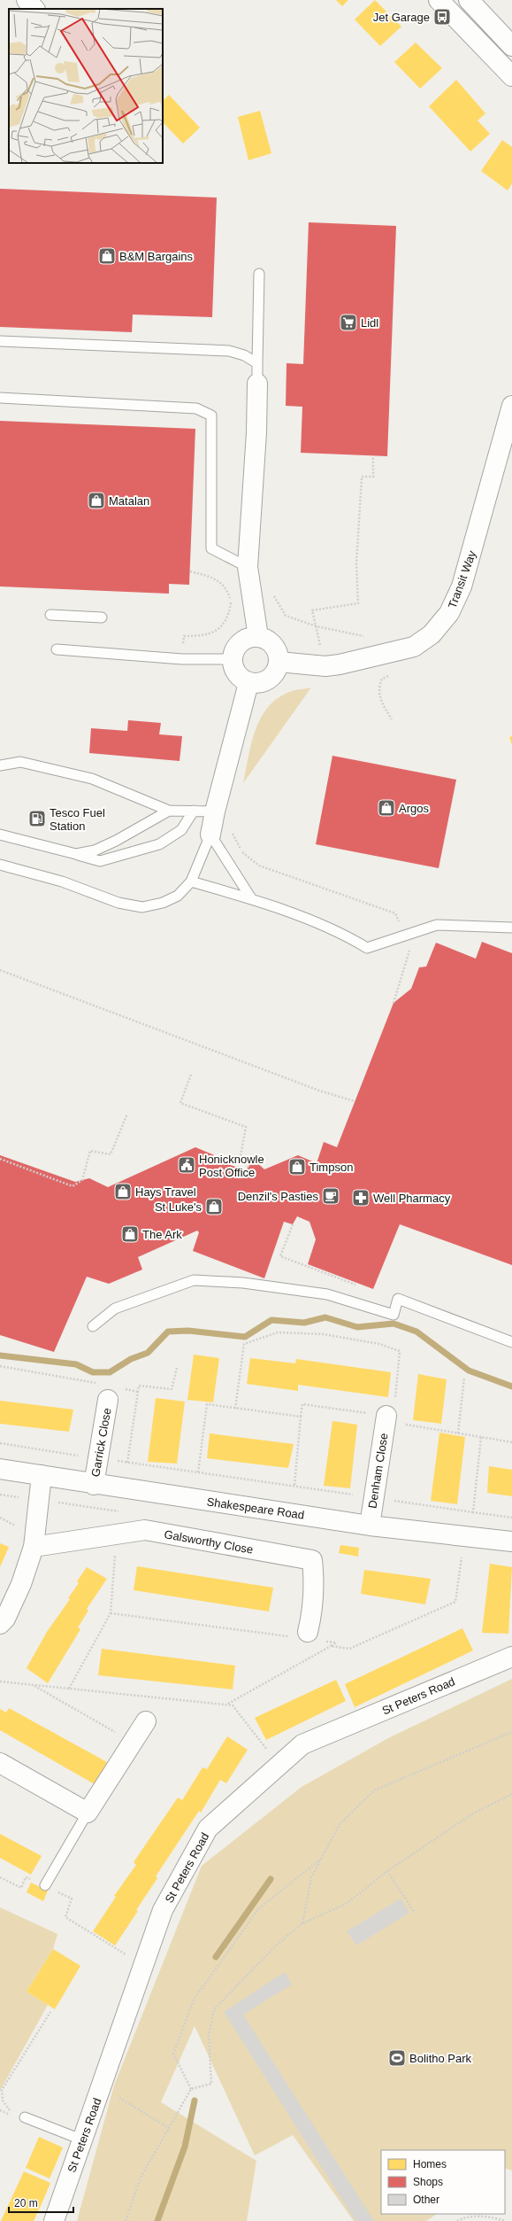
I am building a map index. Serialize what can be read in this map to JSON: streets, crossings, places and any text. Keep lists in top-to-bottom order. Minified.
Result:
{"streets":{"street":["Transit Way","Garrick Close","Denham Close","Shakespeare Road","Galsworthy Close","St Peters Road"]},"crossings":[["Garrick Close","Shakespeare Road"],["Denham Close","Shakespeare Road"]],"places":{"bus stop":["Jet Garage"],"shop":["B&M Bargains","Matalan","Argos","Timpson","Hays Travel","St Luke's","The Ark"],"supermarket":["Lidl"],"fuel station":["Tesco Fuel Station"],"public building":["Honicknowle Post Office"],"cafe":["Denzil's Pasties"],"pharmacy":["Well Pharmacy"],"sports":["Bolitho Park"]},"legend":["Homes","Shops","Other"],"scale_bar":"20 m"}
